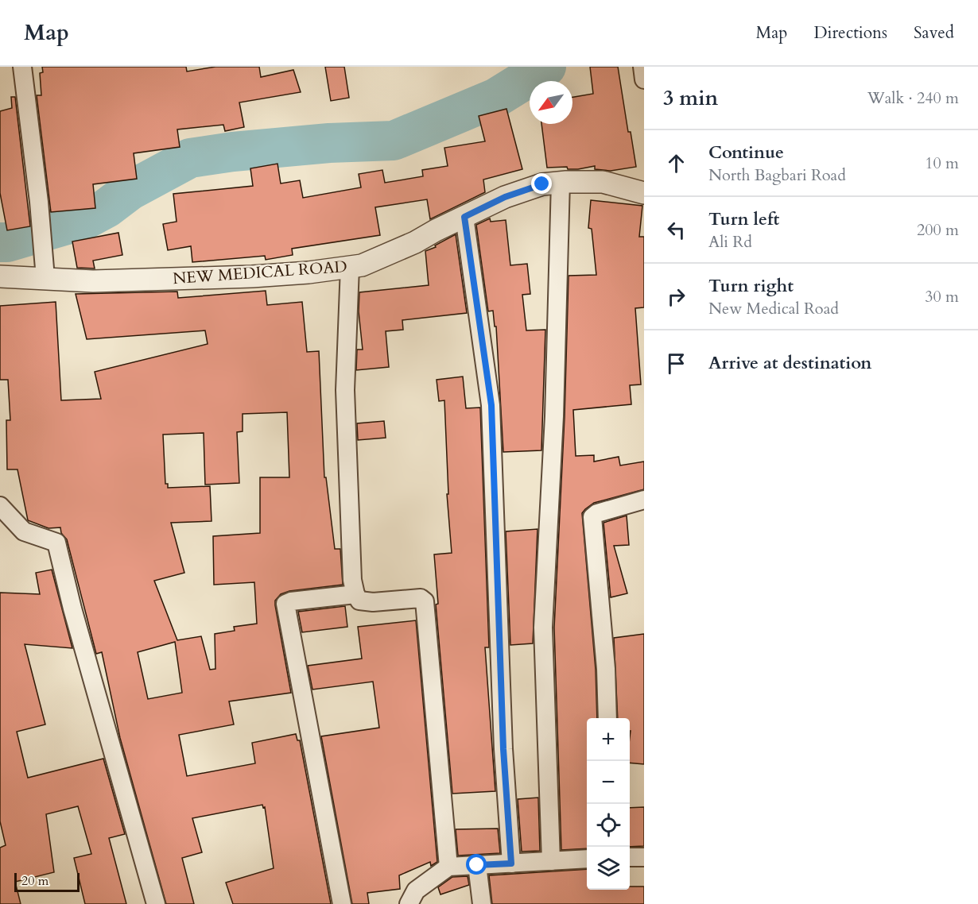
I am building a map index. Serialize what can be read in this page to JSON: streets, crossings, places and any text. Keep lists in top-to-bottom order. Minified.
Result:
{"streets":{"street":["NEW MEDICAL ROAD"]},"scale_bar":"20 m","north":"bottom left","page":{"header":"Map","nav":["Map","Directions","Saved"],"heading":["3 min","Walk · 240 m"],"list":[["Continue","North Bagbari Road","10 m"],["Turn left","Ali Rd","200 m"],["Turn right","New Medical Road","30 m"],"Arrive at destination"],"map_buttons":["+","−"],"scale":"20 m"}}
